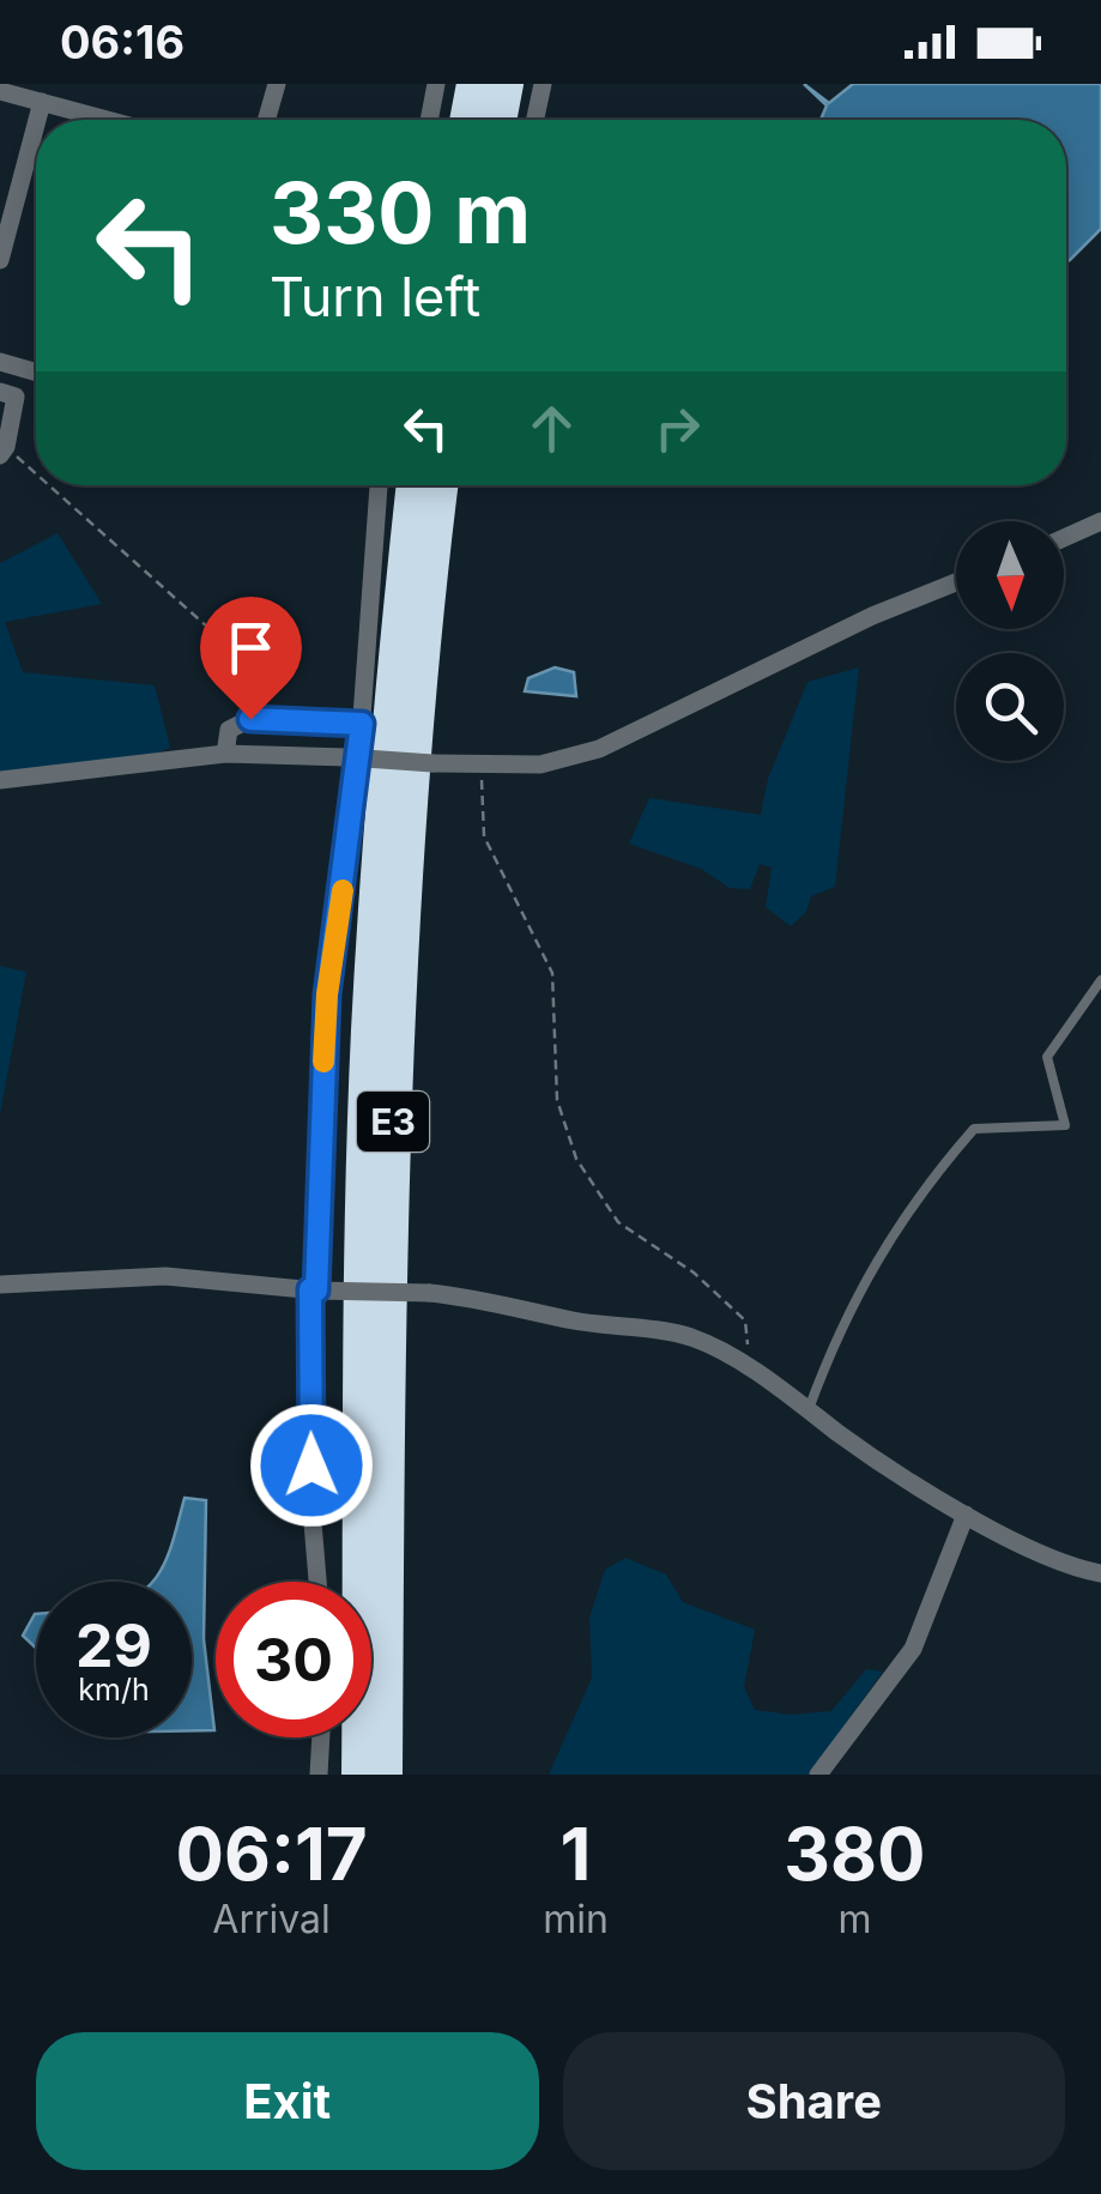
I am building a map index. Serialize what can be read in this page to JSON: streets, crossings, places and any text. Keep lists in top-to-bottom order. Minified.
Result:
{"streets":{"highway":["E3"]},"north":"bottom","page":{"status":"06:16","turn":["330 m","Turn left"],"speed":"29 km/h","limit":"30","eta":["06:17","Arrival","1","min","380","m"],"buttons":["Exit","Share"]}}
